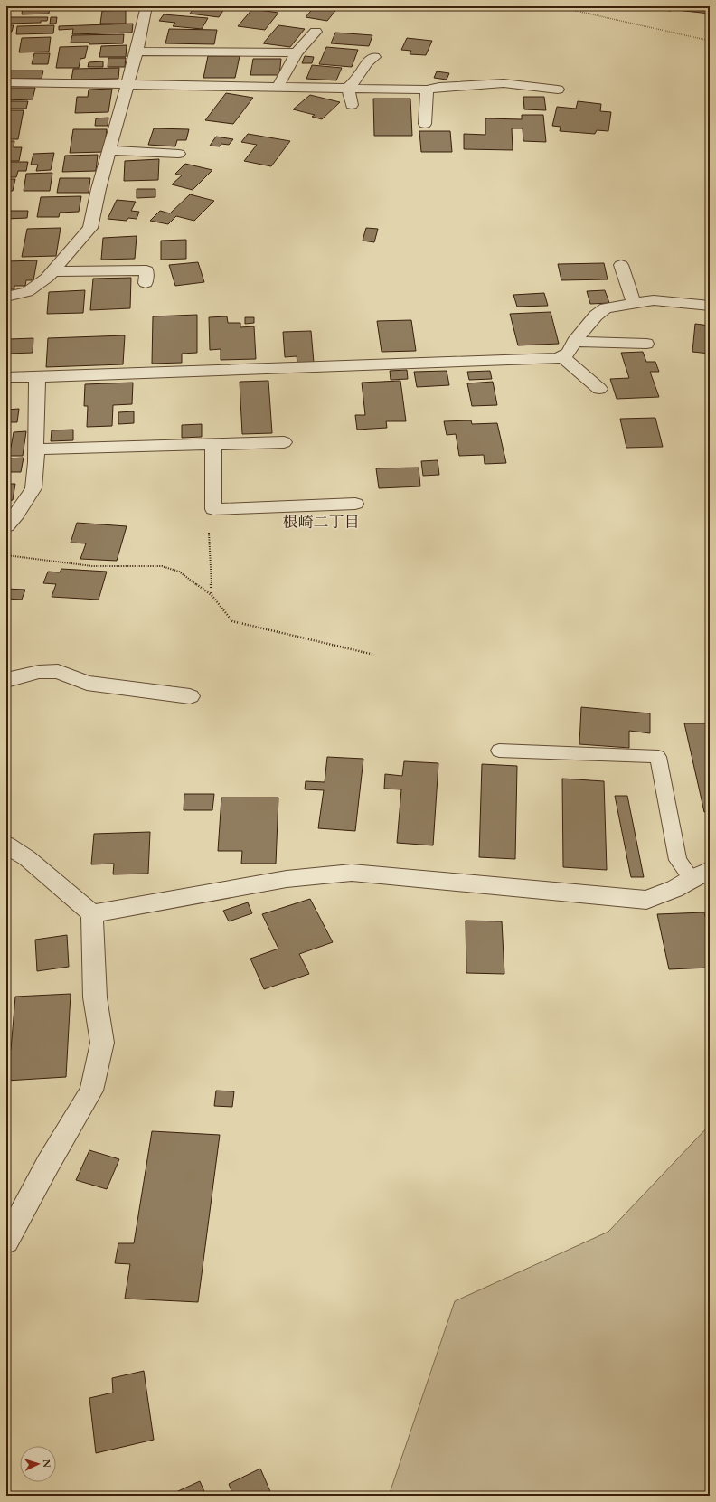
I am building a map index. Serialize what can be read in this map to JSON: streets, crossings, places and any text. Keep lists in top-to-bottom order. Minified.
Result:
{"districts":["根崎二丁目"],"north":"right"}
